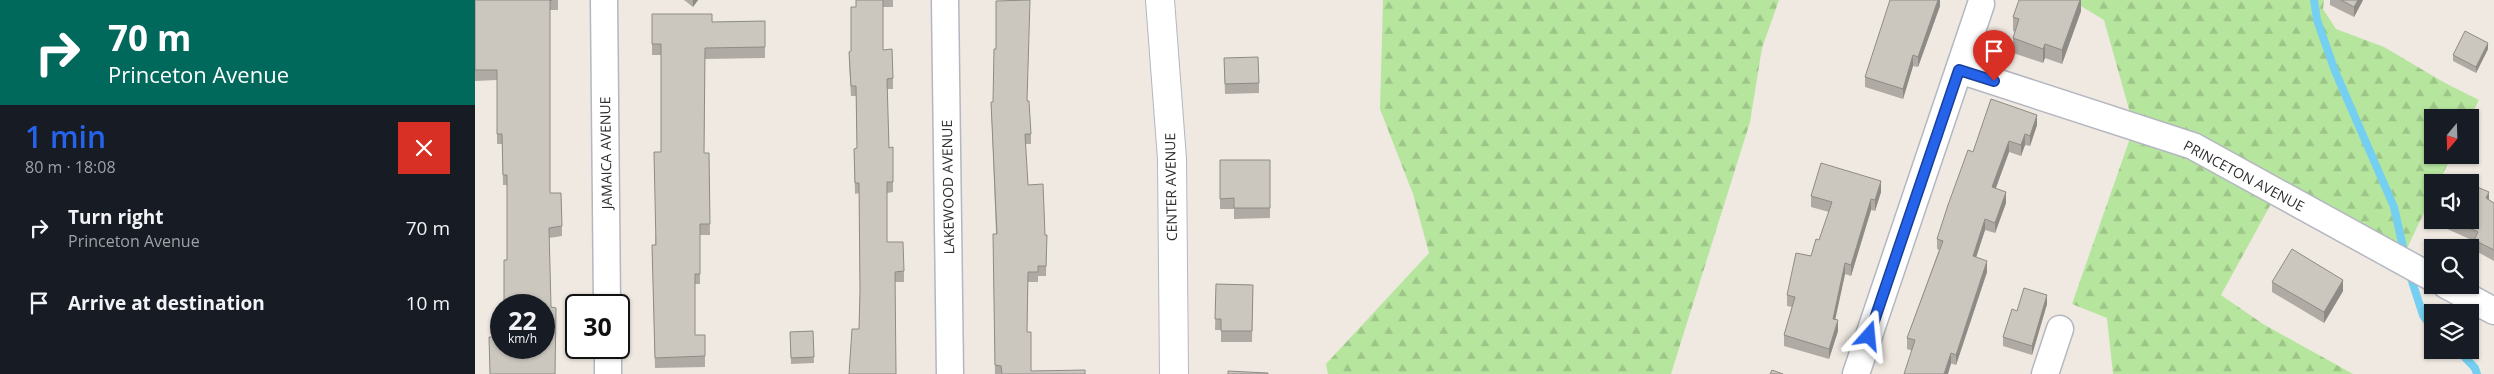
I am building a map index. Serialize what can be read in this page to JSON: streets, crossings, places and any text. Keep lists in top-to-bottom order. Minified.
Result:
{"streets":{"street":["JAMAICA AVENUE","PRINCETON AVENUE","LAKEWOOD AVENUE","CENTER AVENUE"]},"north":"bottom","page":{"turn":["70 m","Princeton Avenue"],"heading":["1 min","80 m · 18:08"],"list":[{"name":"Turn right","note":"Princeton Avenue","value":"70 m"},{"name":"Arrive at destination","value":"10 m"}],"speed":"22 km/h","limit":"30"}}
